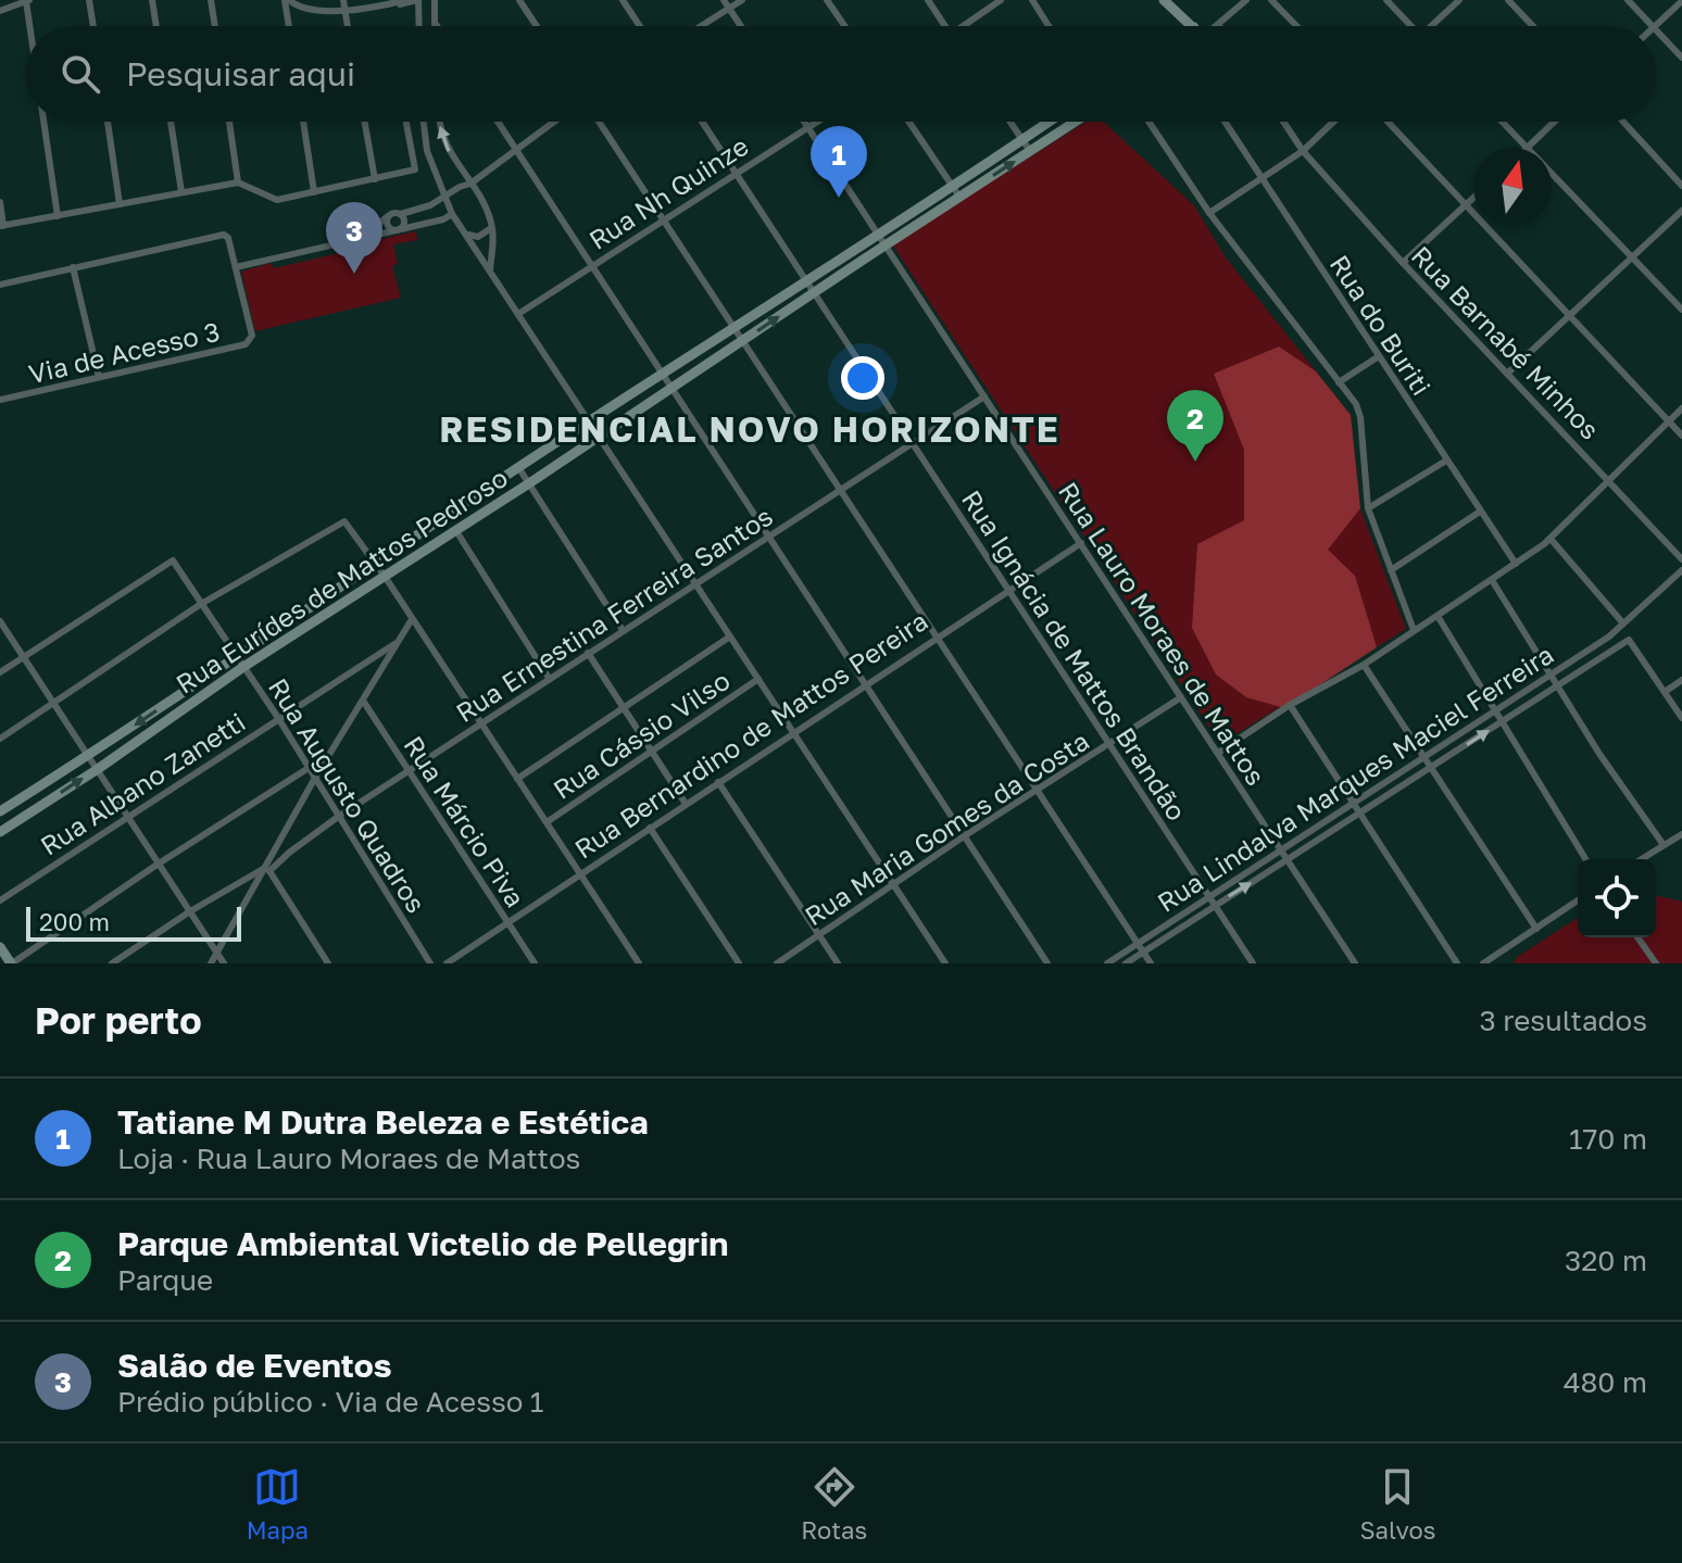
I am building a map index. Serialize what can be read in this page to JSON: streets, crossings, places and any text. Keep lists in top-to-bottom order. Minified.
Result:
{"streets":{"street":["Rua Nh Quinze","Rua do Buriti","Rua Barnabé Minhos","Via de Acesso 3","Rua Eurídes de Mattos Pedroso","Rua Ernestina Ferreira Santos","Rua Lauro Moraes de Mattos","Rua Ignácia de Mattos Brandão","Rua Cássio Vilso","Rua Bernardino de Mattos Pereira","Rua Lindalva Marques Maciel Ferreira","Rua Albano Zanetti","Rua Augusto Quadros","Rua Márcio Piva","Rua Maria Gomes da Costa"]},"crossings":[["Rua Nh Quinze","Rua Lauro Moraes de Mattos"],["Rua Nh Quinze","Rua Ignácia de Mattos Brandão"],["Rua Eurídes de Mattos Pedroso","Rua Lauro Moraes de Mattos"],["Rua Eurídes de Mattos Pedroso","Rua Ignácia de Mattos Brandão"],["Rua Eurídes de Mattos Pedroso","Rua Augusto Quadros"],["Rua Ernestina Ferreira Santos","Rua Lauro Moraes de Mattos"],["Rua Ernestina Ferreira Santos","Rua Ignácia de Mattos Brandão"],["Rua Ernestina Ferreira Santos","Rua Augusto Quadros"],["Rua Ernestina Ferreira Santos","Rua Márcio Piva"],["Rua Lauro Moraes de Mattos","Rua Bernardino de Mattos Pereira"],["Rua Lauro Moraes de Mattos","Rua Lindalva Marques Maciel Ferreira"],["Rua Lauro Moraes de Mattos","Rua Maria Gomes da Costa"],["Rua Ignácia de Mattos Brandão","Rua Bernardino de Mattos Pereira"],["Rua Ignácia de Mattos Brandão","Rua Lindalva Marques Maciel Ferreira"],["Rua Ignácia de Mattos Brandão","Rua Maria Gomes da Costa"],["Rua Bernardino de Mattos Pereira","Rua Márcio Piva"],["Rua Albano Zanetti","Rua Augusto Quadros"]],"districts":["RESIDENCIAL NOVO HORIZONTE"],"scale_bar":"200 m","north":"top","page":{"search":"Pesquisar aqui","pins":["1","3","2"],"scale":"200 m","heading":["Por perto","3 resultados"],"list":[{"mark":"1","name":"Tatiane M Dutra Beleza e Estética","note":"Loja · Rua Lauro Moraes de Mattos","value":"170 m"},{"mark":"2","name":"Parque Ambiental Victelio de Pellegrin","note":"Parque","value":"320 m"},{"mark":"3","name":"Salão de Eventos","note":"Prédio público · Via de Acesso 1","value":"480 m"}],"nav":["Mapa","Rotas","Salvos"]}}
